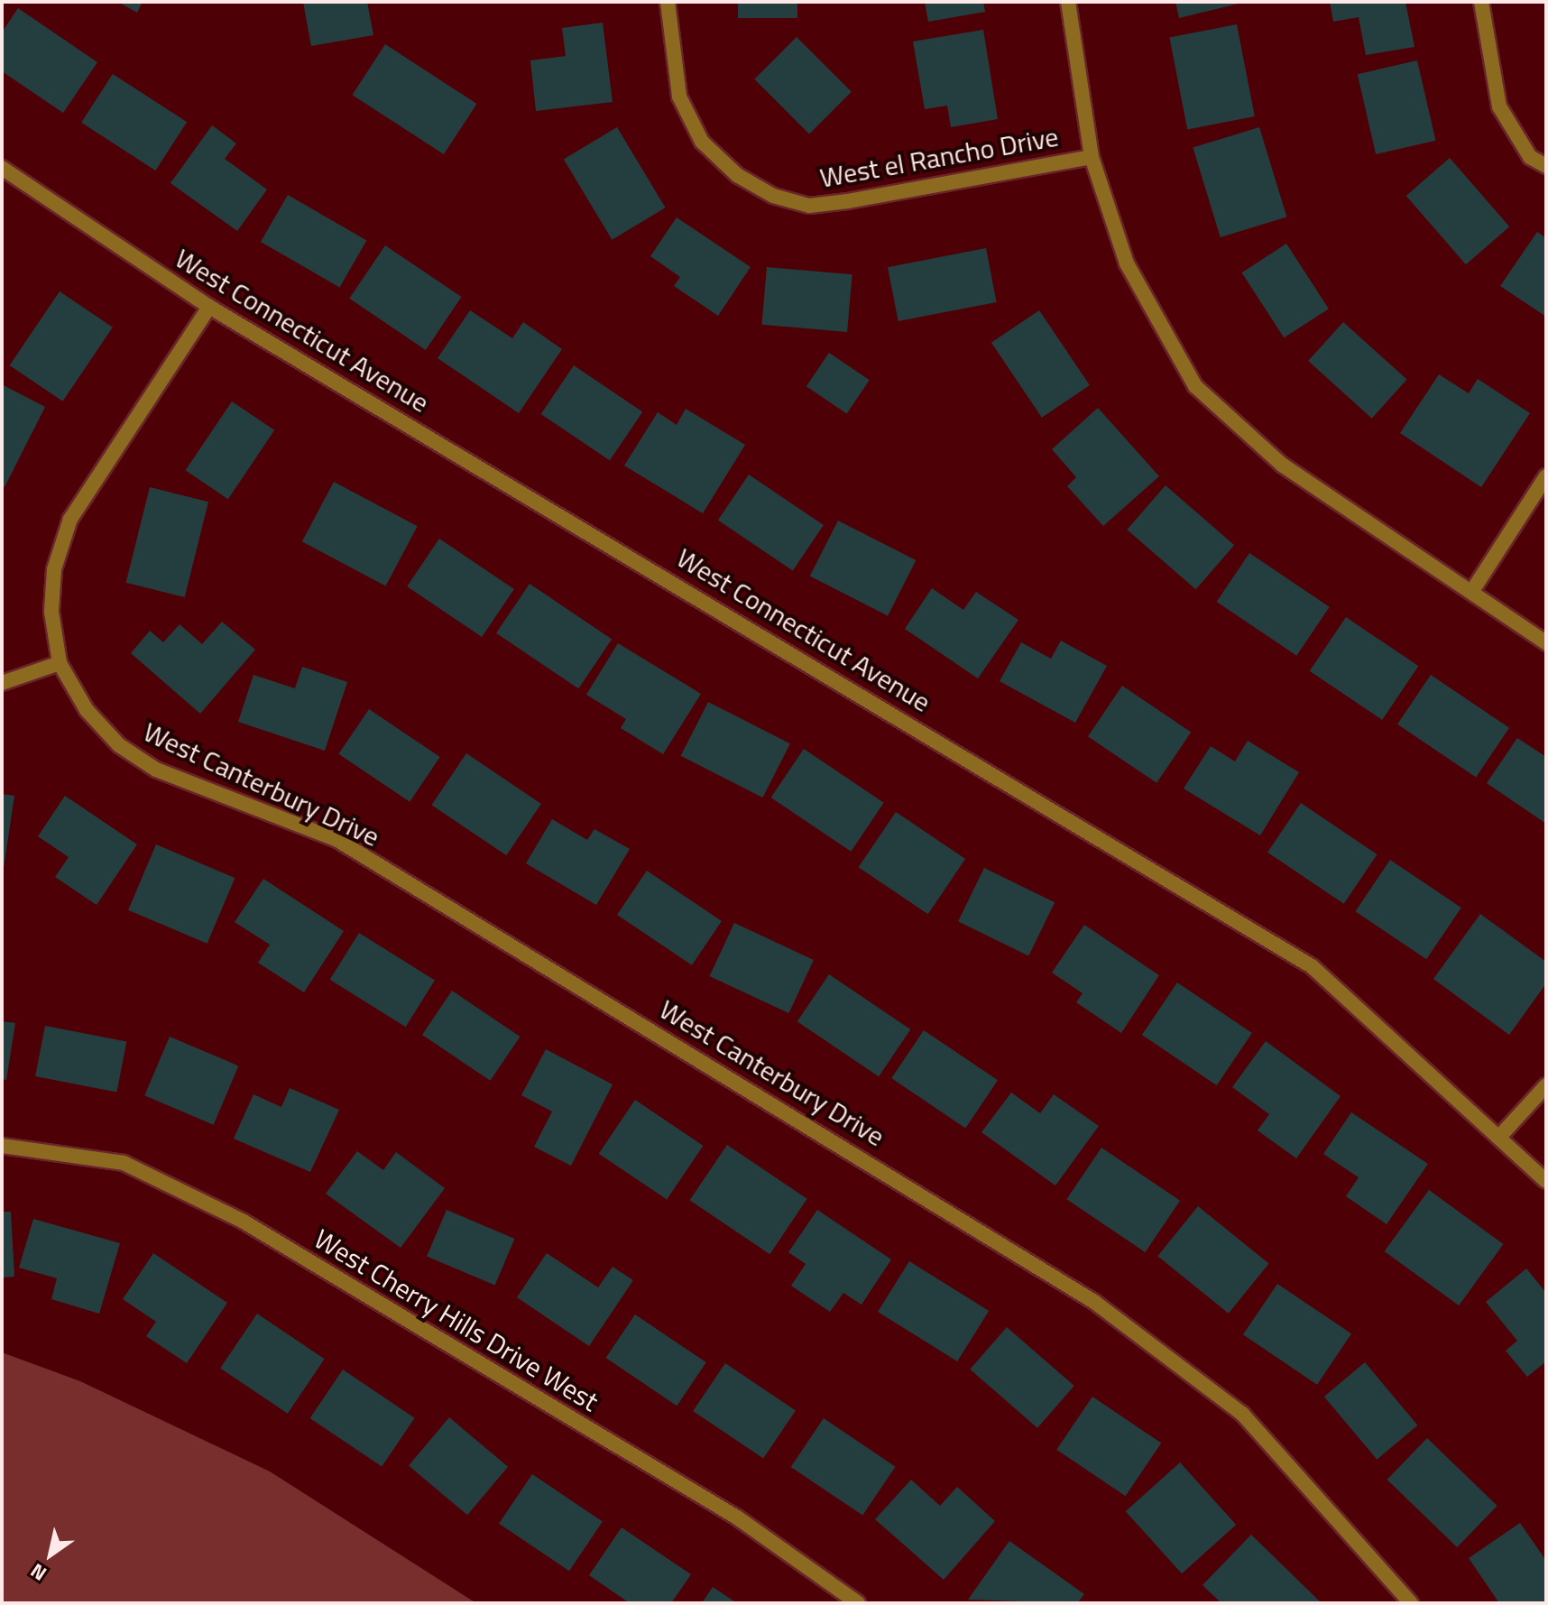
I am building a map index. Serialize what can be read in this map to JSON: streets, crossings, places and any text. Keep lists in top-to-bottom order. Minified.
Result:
{"streets":{"street":["West el Rancho Drive","West Connecticut Avenue","West Canterbury Drive","West Cherry Hills Drive West"]},"crossings":[["West Connecticut Avenue","West Canterbury Drive"]],"north":"bottom left"}
